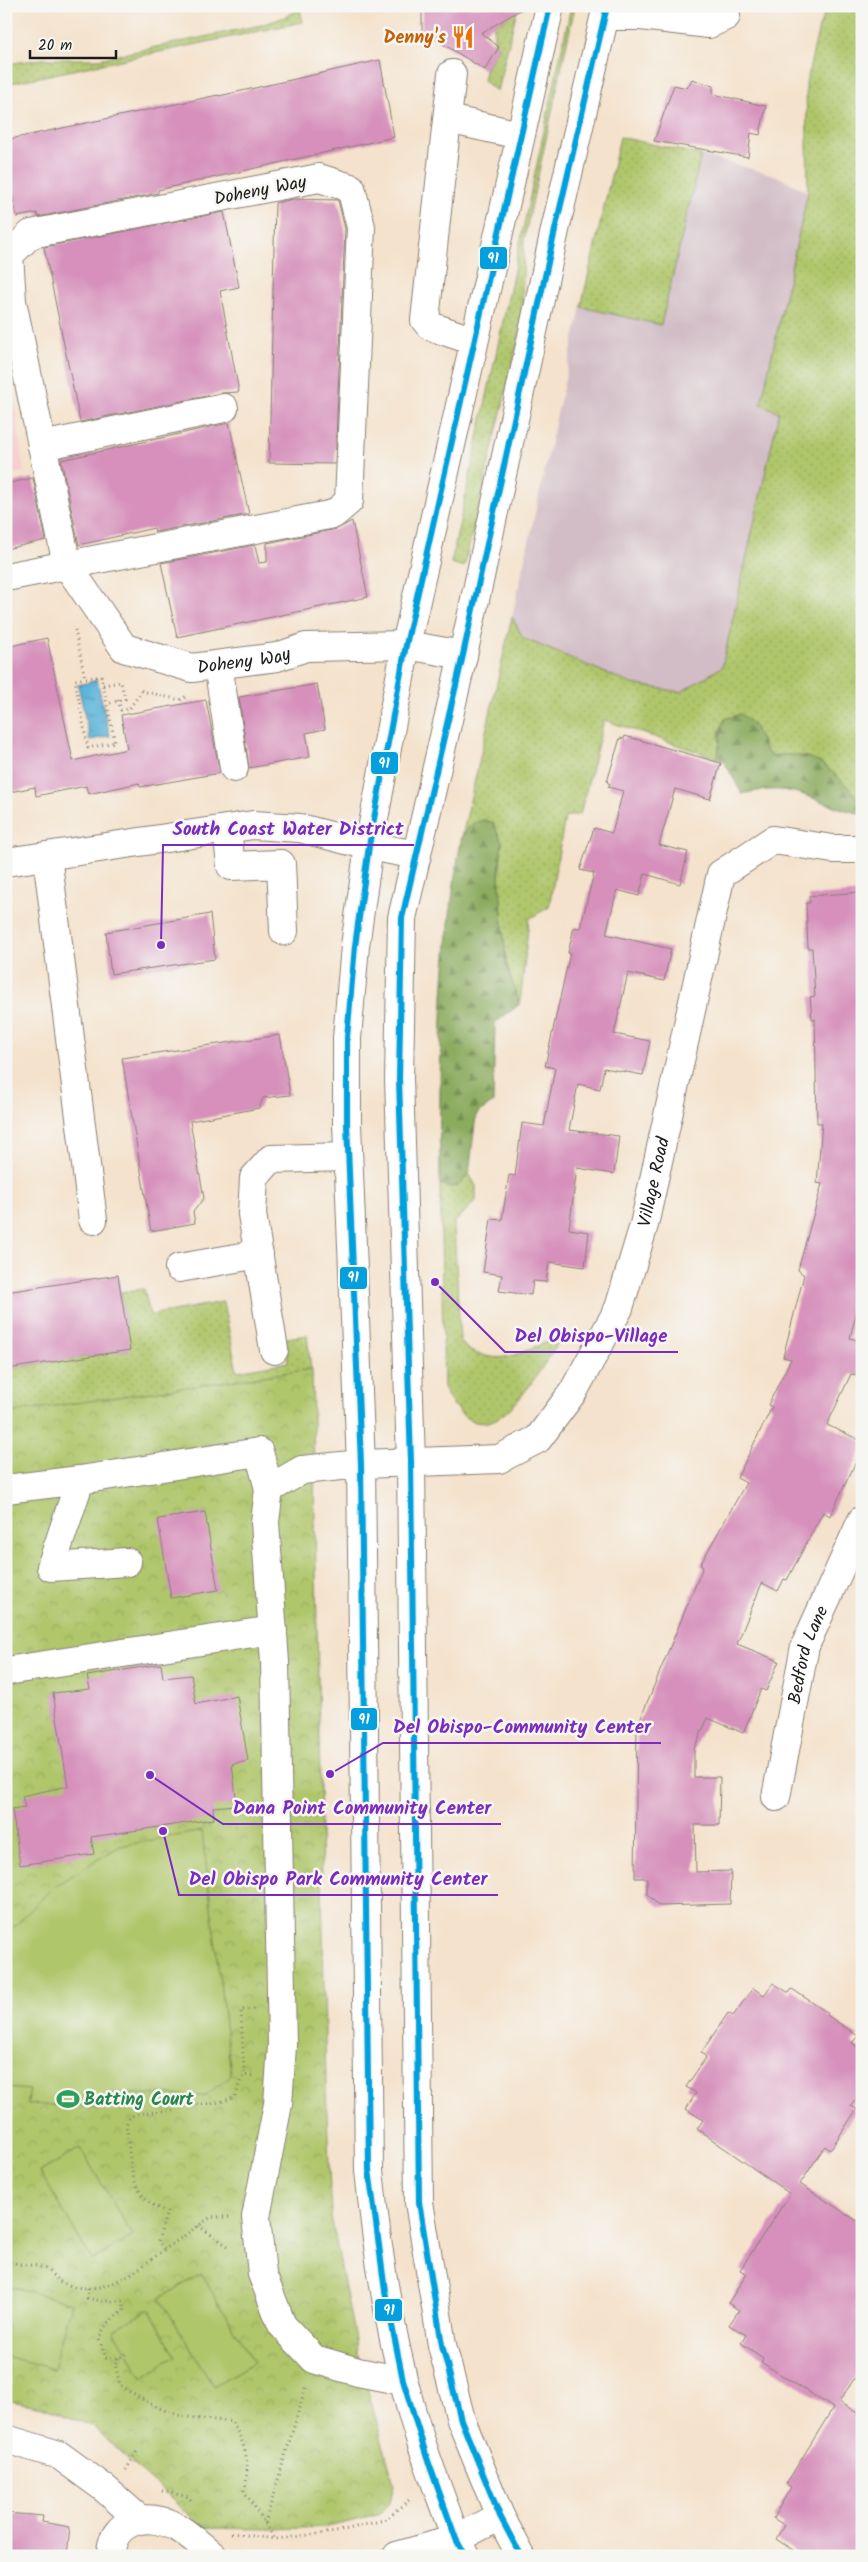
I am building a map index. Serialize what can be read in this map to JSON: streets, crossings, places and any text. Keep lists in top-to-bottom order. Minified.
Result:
{"streets":{"main road":["Doheny Way","Village Road","Bedford Lane"]},"places":{"restaurant":["Denny's"],"other":["South Coast Water District","Del Obispo-Village","Del Obispo-Community Center","Dana Point Community Center","Del Obispo Park Community Center"],"sports":["Batting Court"]},"lines":["transit line 91"],"scale_bar":"20 m"}
